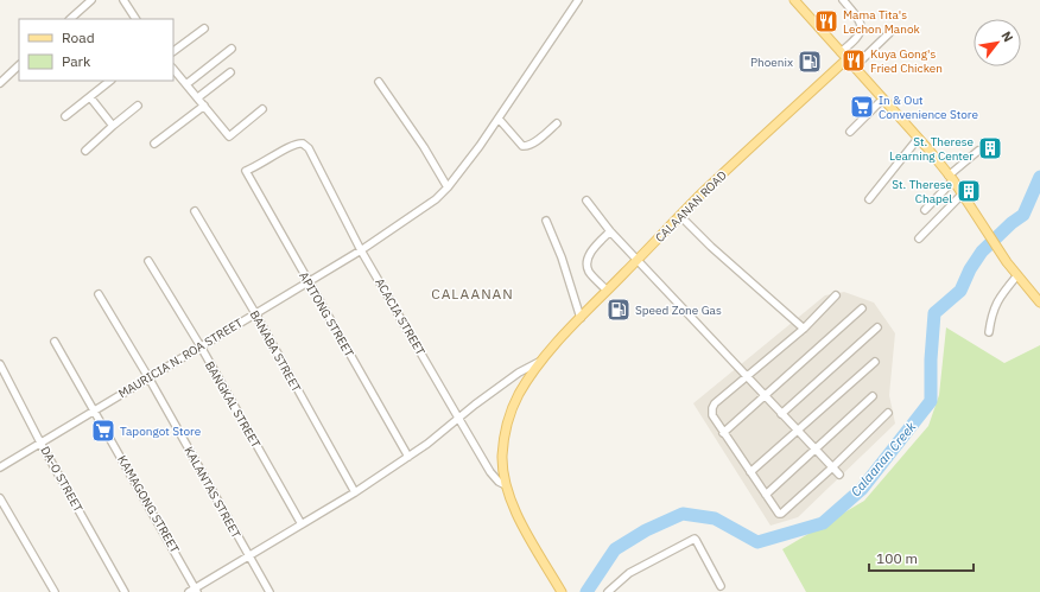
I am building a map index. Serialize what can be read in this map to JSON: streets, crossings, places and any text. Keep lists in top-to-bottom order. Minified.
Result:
{"streets":{"main road":["CALAANAN ROAD"],"street":["APITONG STREET","ACACIA STREET","BANABA STREET","MAURICIA N. ROA STREET","BANGKAL STREET","DA-O STREET","KALANTAS STREET","KAMAGONG STREET"]},"crossings":[["CALAANAN ROAD","ACACIA STREET"],["APITONG STREET","ACACIA STREET"],["APITONG STREET","MAURICIA N. ROA STREET"],["ACACIA STREET","MAURICIA N. ROA STREET"],["BANABA STREET","MAURICIA N. ROA STREET"],["MAURICIA N. ROA STREET","BANGKAL STREET"],["MAURICIA N. ROA STREET","DA-O STREET"],["MAURICIA N. ROA STREET","KALANTAS STREET"],["MAURICIA N. ROA STREET","KAMAGONG STREET"]],"districts":["CALAANAN"],"water":["Calaanan Creek"],"places":{"restaurant":["Mama Tita's Lechon Manok","Kuya Gong's Fried Chicken"],"fuel station":["Phoenix","Speed Zone Gas"],"supermarket":["In & Out Convenience Store","Tapongot Store"],"building":["St. Therese Learning Center","St. Therese Chapel"]},"legend":["Road","Park"],"scale_bar":"100 m","north":"top right"}
